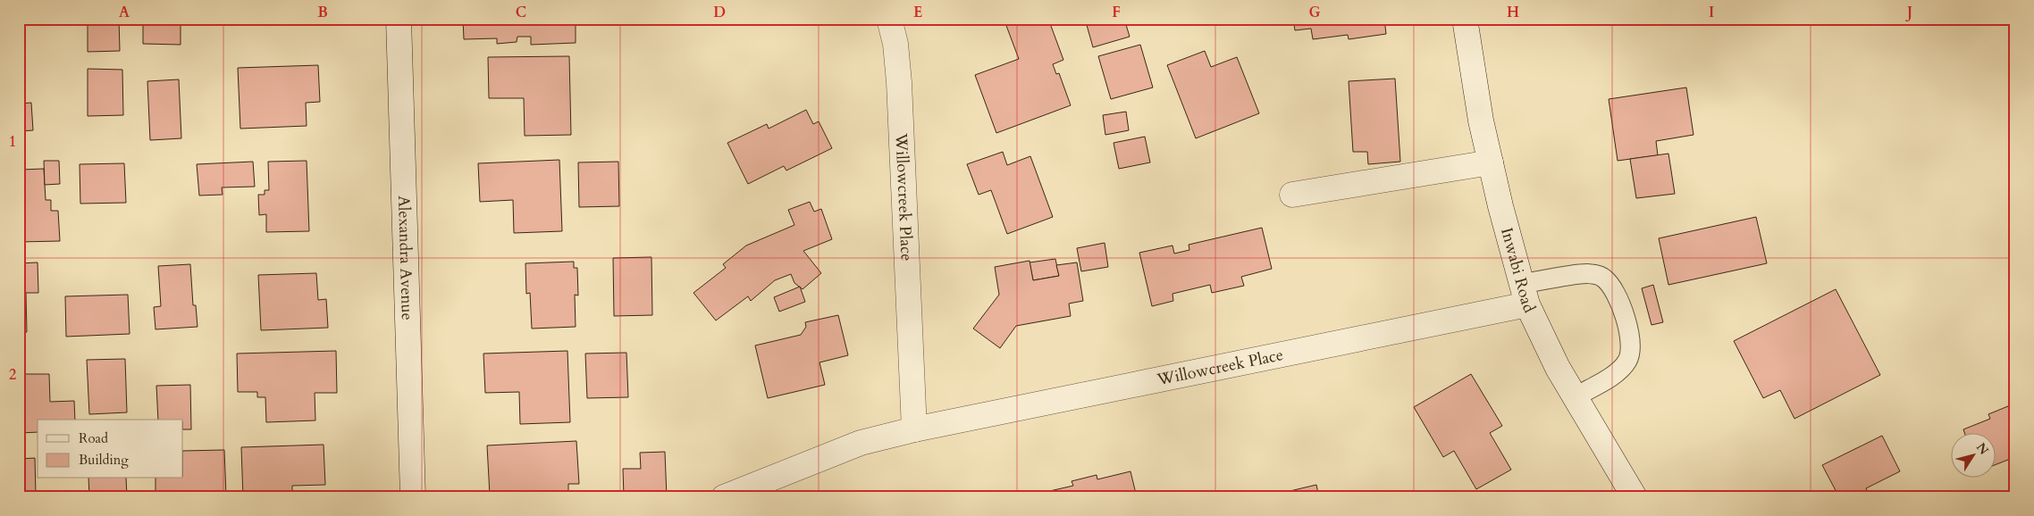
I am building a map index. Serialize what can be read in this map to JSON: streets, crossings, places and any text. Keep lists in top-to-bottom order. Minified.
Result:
{"streets":{"street":["Willowcreek Place","Alexandra Avenue","Inwabi Road"]},"crossings":[["Willowcreek Place","Inwabi Road"]],"legend":["Road","Building"],"north":"top right","grid":{"columns":["A","B","C","D","E","F","G","H","I","J"],"rows":["1","2"]}}
